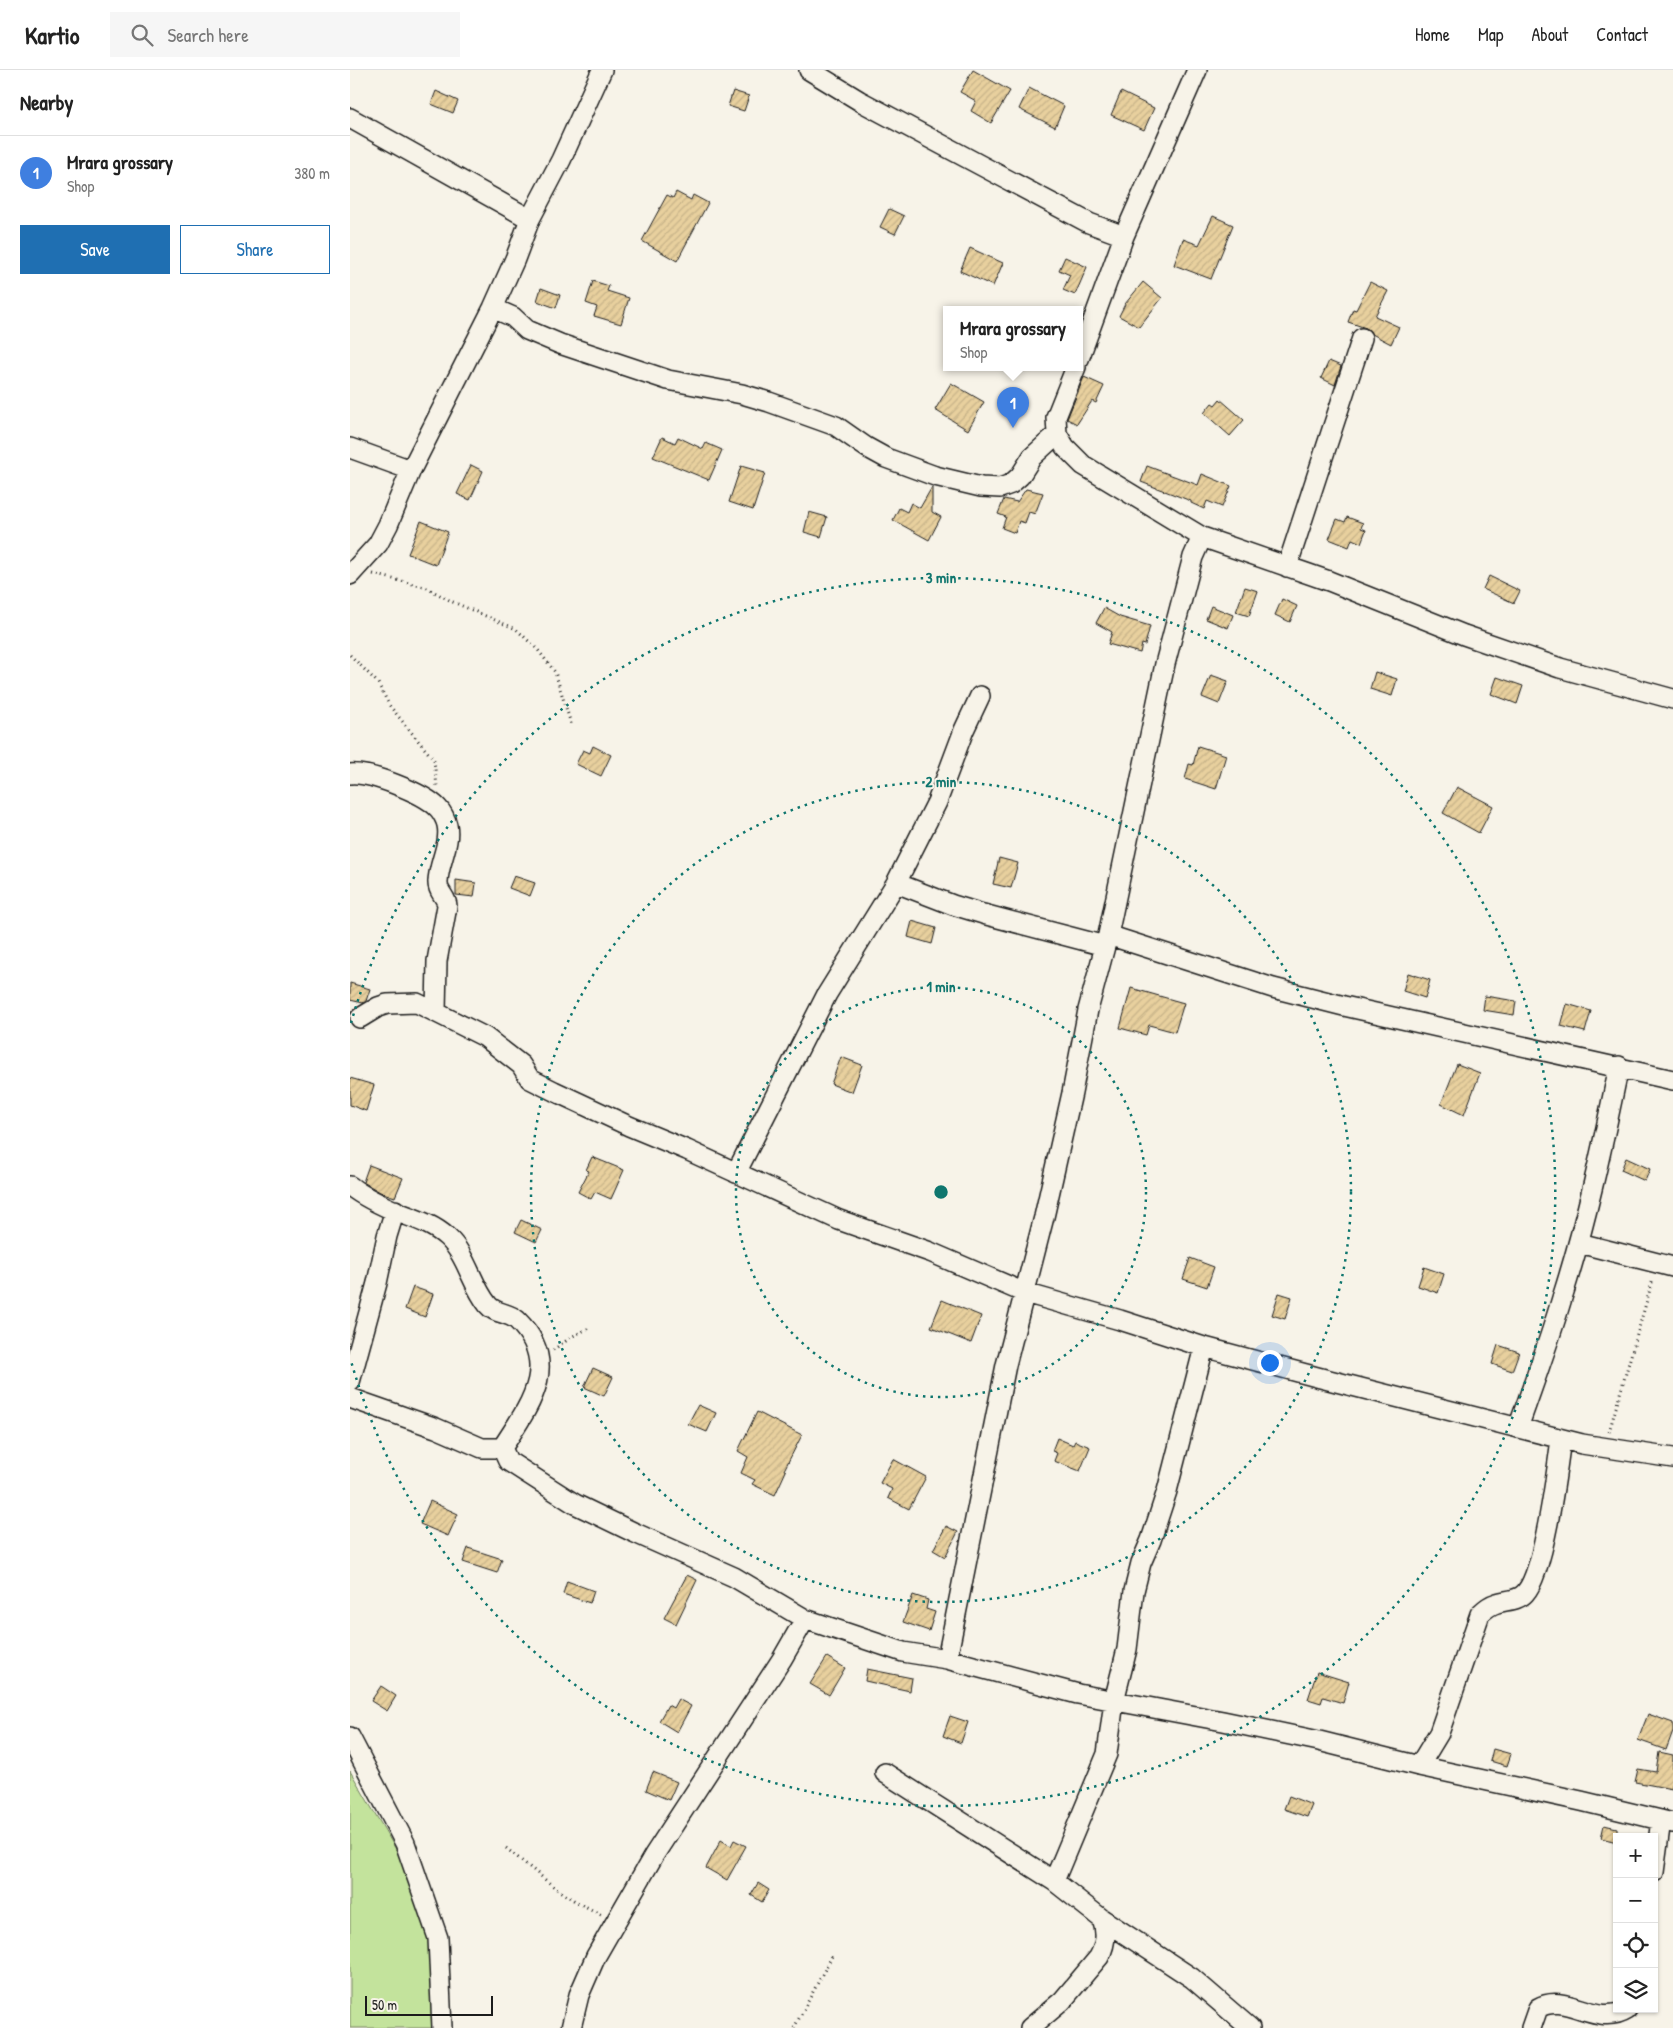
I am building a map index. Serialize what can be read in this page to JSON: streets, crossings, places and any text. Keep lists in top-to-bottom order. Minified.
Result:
{"scale_bar":"50 m","page":{"header":"Kartio","search":"Search here","nav":["Home","Map","About","Contact"],"heading":"Nearby","list":[{"mark":"1","name":"Mrara grossary","note":"Shop","value":"380 m"}],"buttons":["Save","Share"],"popup":["Mrara grossary","Shop"],"pins":"1","map_buttons":["+","−"],"scale":"50 m"},"rings":["3 min","2 min","1 min"]}
